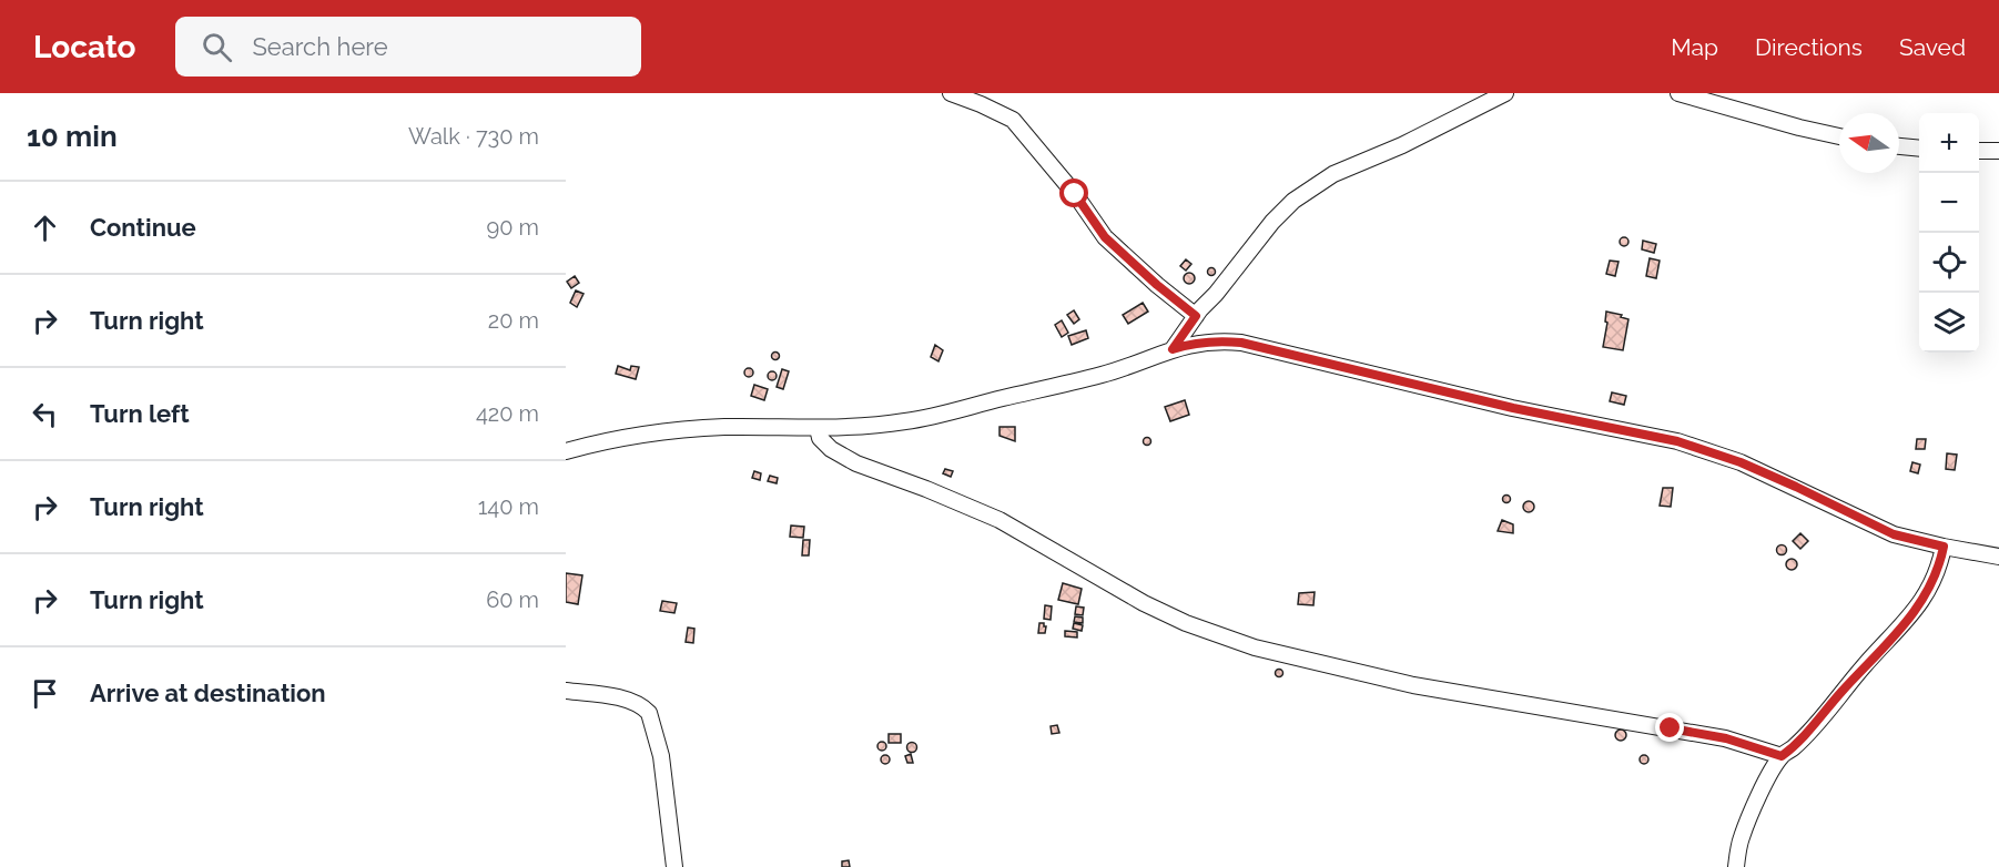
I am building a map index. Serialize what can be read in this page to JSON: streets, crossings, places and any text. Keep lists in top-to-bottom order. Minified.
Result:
{"north":"left","page":{"header":"Locato","search":"Search here","nav":["Map","Directions","Saved"],"heading":["10 min","Walk · 730 m"],"map_buttons":["+","−"],"list":[["Continue","90 m"],["Turn right","20 m"],["Turn left","420 m"],["Turn right","140 m"],["Turn right","60 m"],"Arrive at destination"]}}
